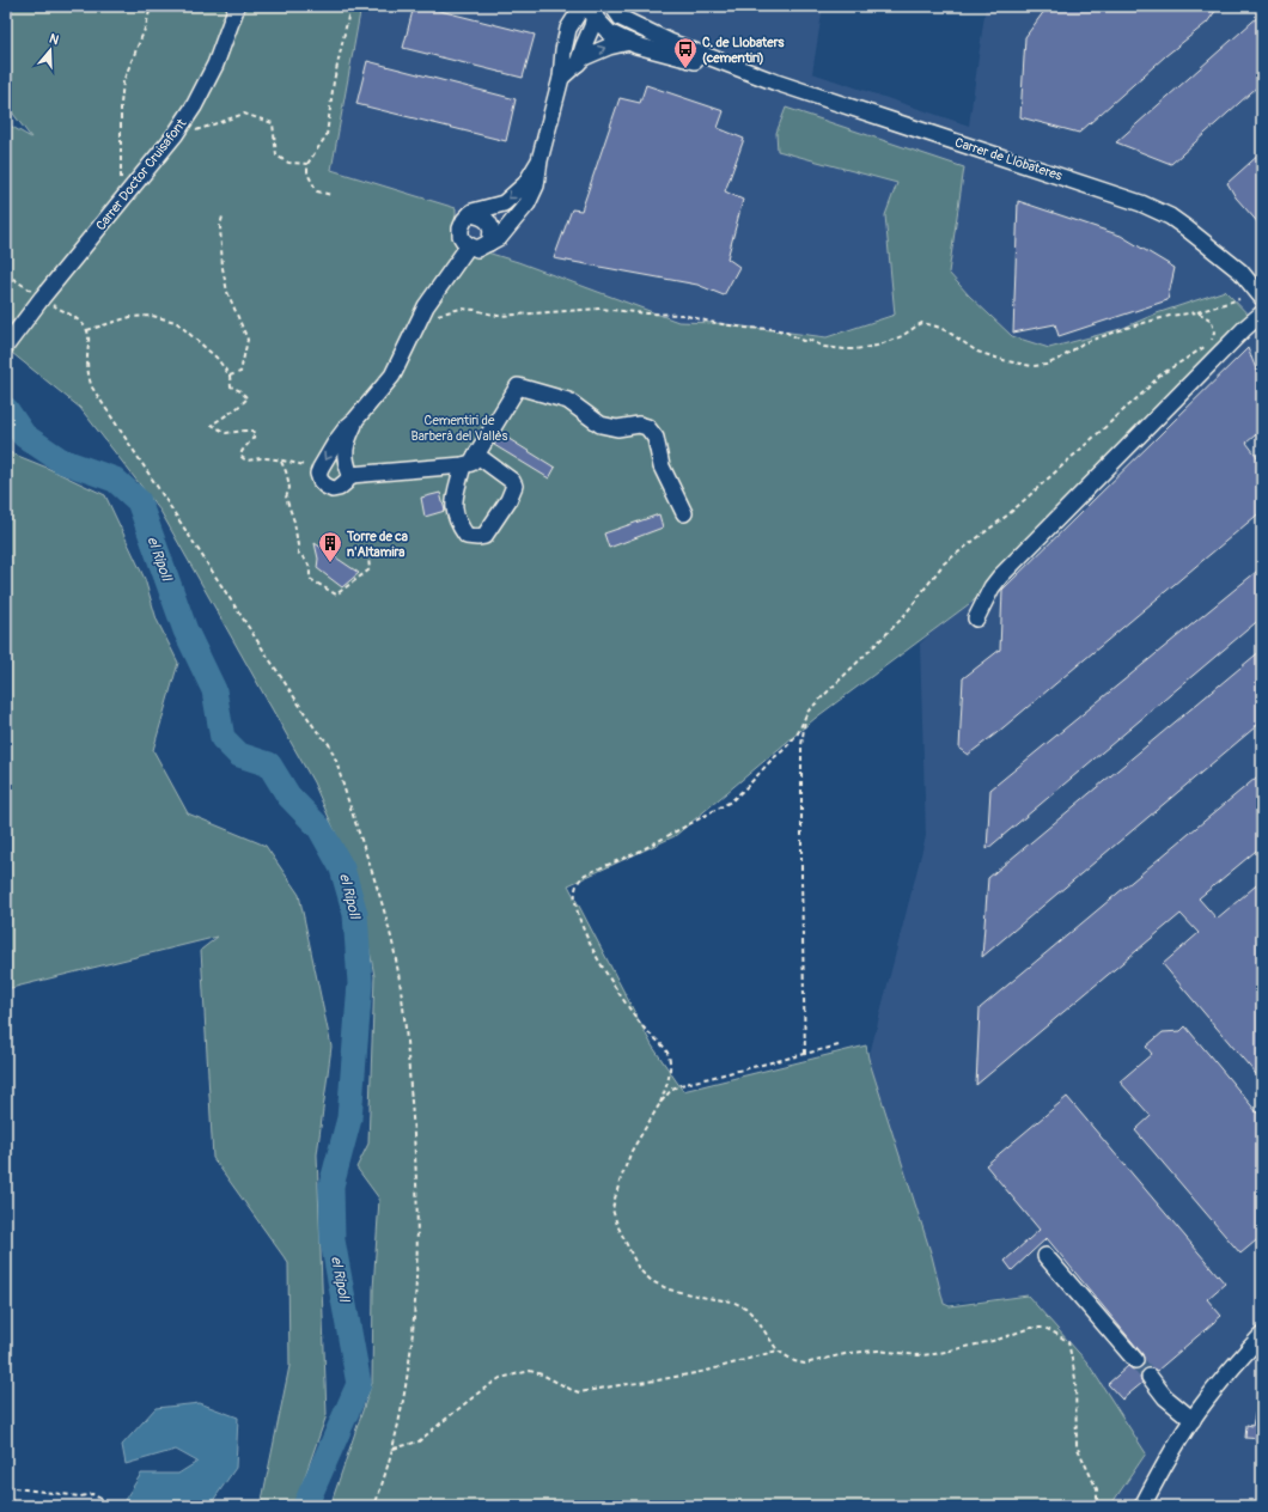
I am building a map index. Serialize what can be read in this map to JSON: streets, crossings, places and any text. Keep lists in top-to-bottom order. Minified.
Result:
{"streets":{"street":["Carrer de Llobateres","Carrer Doctor Cruisafont"]},"water":["el Ripoll"],"parks":["Cementiri de Barberà del Vallès"],"places":{"bus stop":["C. de Llobaters (cementiri)"],"building":["Torre de ca n'Altamira"]},"north":"top"}
